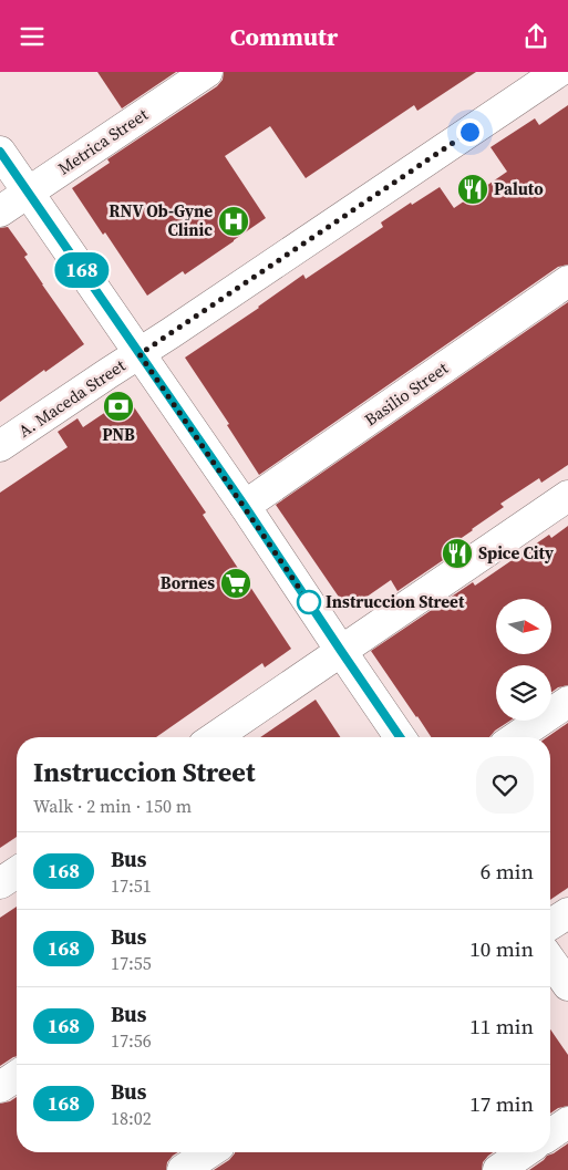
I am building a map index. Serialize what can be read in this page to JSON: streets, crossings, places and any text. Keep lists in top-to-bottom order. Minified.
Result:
{"streets":{"street":["Metrica Street","Basilio Street","A. Maceda Street"]},"places":{"restaurant":["Paluto","Spice City"],"hospital":["RNV Ob-Gyne Clinic"],"bank":["PNB"],"supermarket":["Bornes"],"other":["Instruccion Street"]},"lines":["bus line 168"],"north":"right","page":{"header":"Commutr","on_map":"168","heading":["Instruccion Street","Walk · 2 min · 150 m"],"list":[{"mark":"168","name":"Bus","note":"17:51","value":"6 min"},{"mark":"168","name":"Bus","note":"17:55","value":"10 min"},{"mark":"168","name":"Bus","note":"17:56","value":"11 min"},{"mark":"168","name":"Bus","note":"18:02","value":"17 min"}]}}
